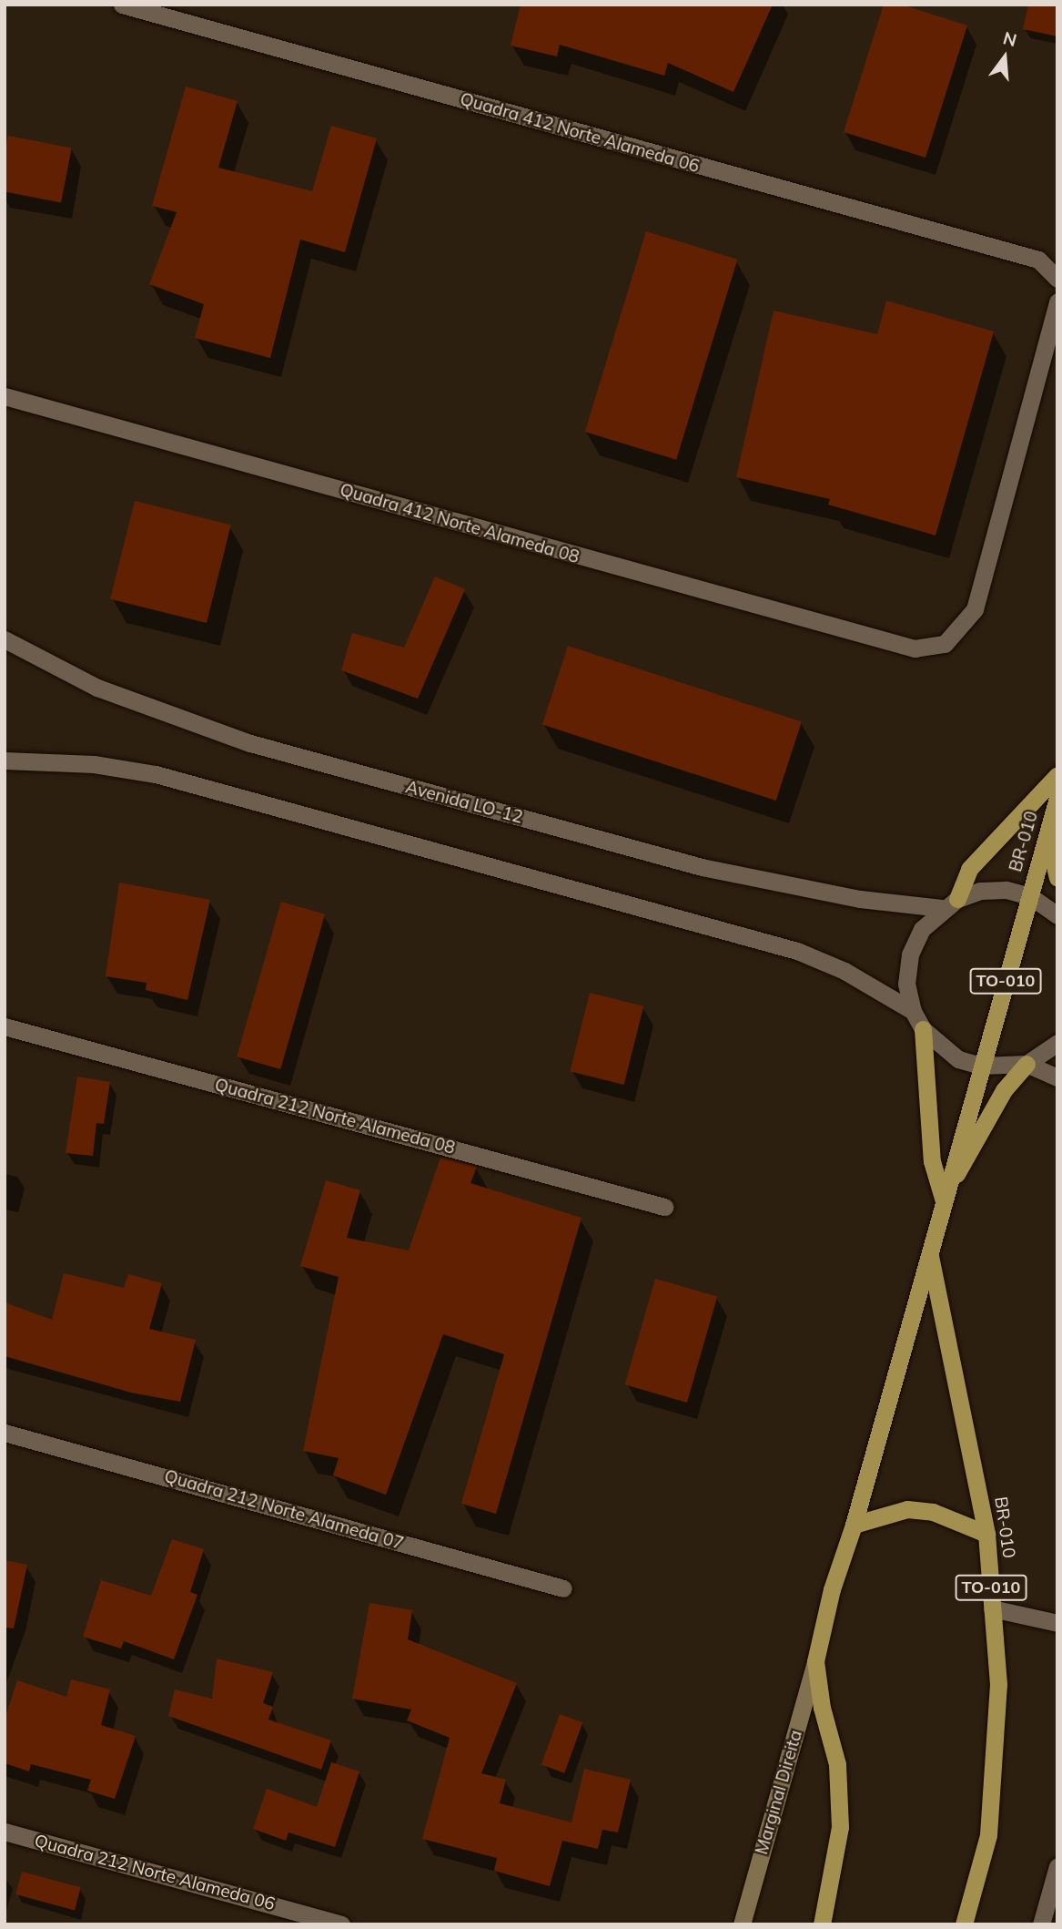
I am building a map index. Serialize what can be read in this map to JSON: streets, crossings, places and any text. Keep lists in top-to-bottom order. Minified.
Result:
{"streets":{"highway":["BR-010","TO-010"],"main road":["Marginal Direita"],"street":["Quadra 412 Norte Alameda 06","Quadra 412 Norte Alameda 08","Avenida LO-12","Quadra 212 Norte Alameda 08","Quadra 212 Norte Alameda 07","Quadra 212 Norte Alameda 06"]},"crossings":[["BR-010","TO-010"],["TO-010","Marginal Direita"]],"north":"top"}
